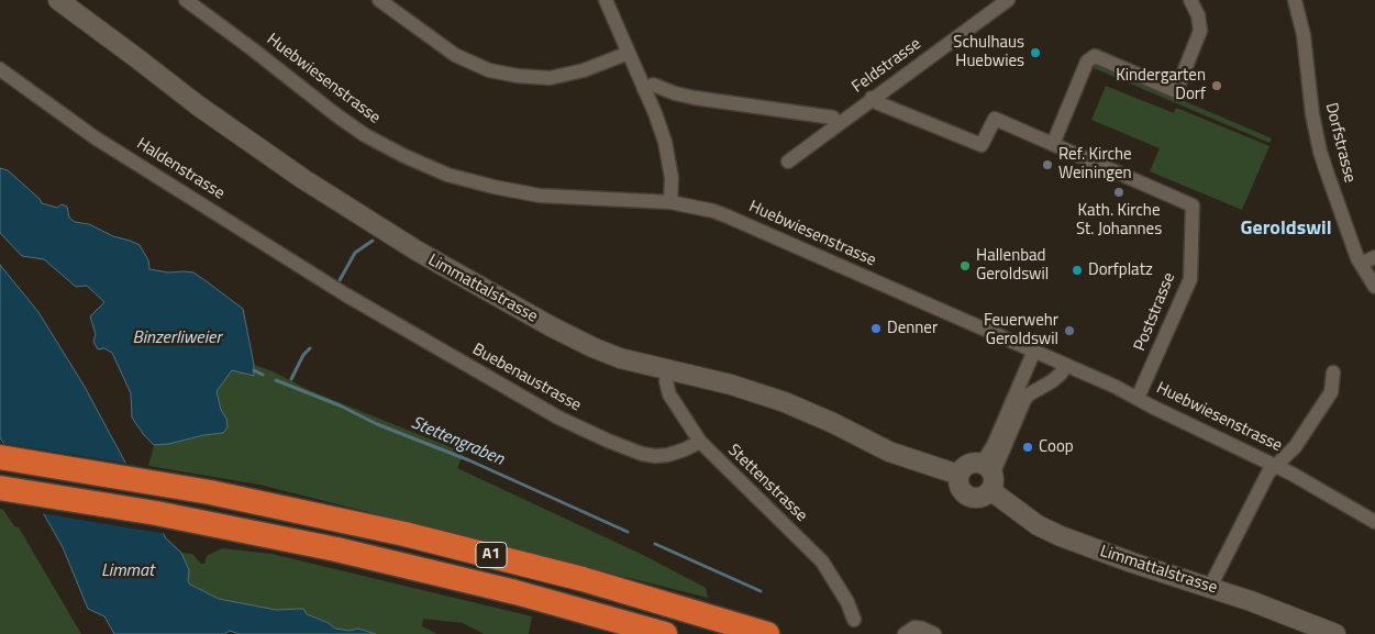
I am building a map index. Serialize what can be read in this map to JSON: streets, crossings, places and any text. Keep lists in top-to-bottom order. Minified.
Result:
{"streets":{"highway":["A1"],"main road":["Limmattalstrasse"],"street":["Feldstrasse","Huebwiesenstrasse","Dorfstrasse","Haldenstrasse","Poststrasse","Buebenaustrasse","Stettenstrasse"]},"crossings":[["Feldstrasse","Poststrasse"],["Huebwiesenstrasse","Poststrasse"],["Haldenstrasse","Buebenaustrasse"],["Limmattalstrasse","Stettenstrasse"],["Buebenaustrasse","Stettenstrasse"]],"districts":["Geroldswil"],"water":["Binzerliweier","Stettengraben","Limmat"],"places":["Schulhaus Huebwies","Kindergarten Dorf","Ref. Kirche Weiningen","Kath. Kirche St. Johannes","Hallenbad Geroldswil","Dorfplatz","Denner","Feuerwehr Geroldswil","Coop"]}
